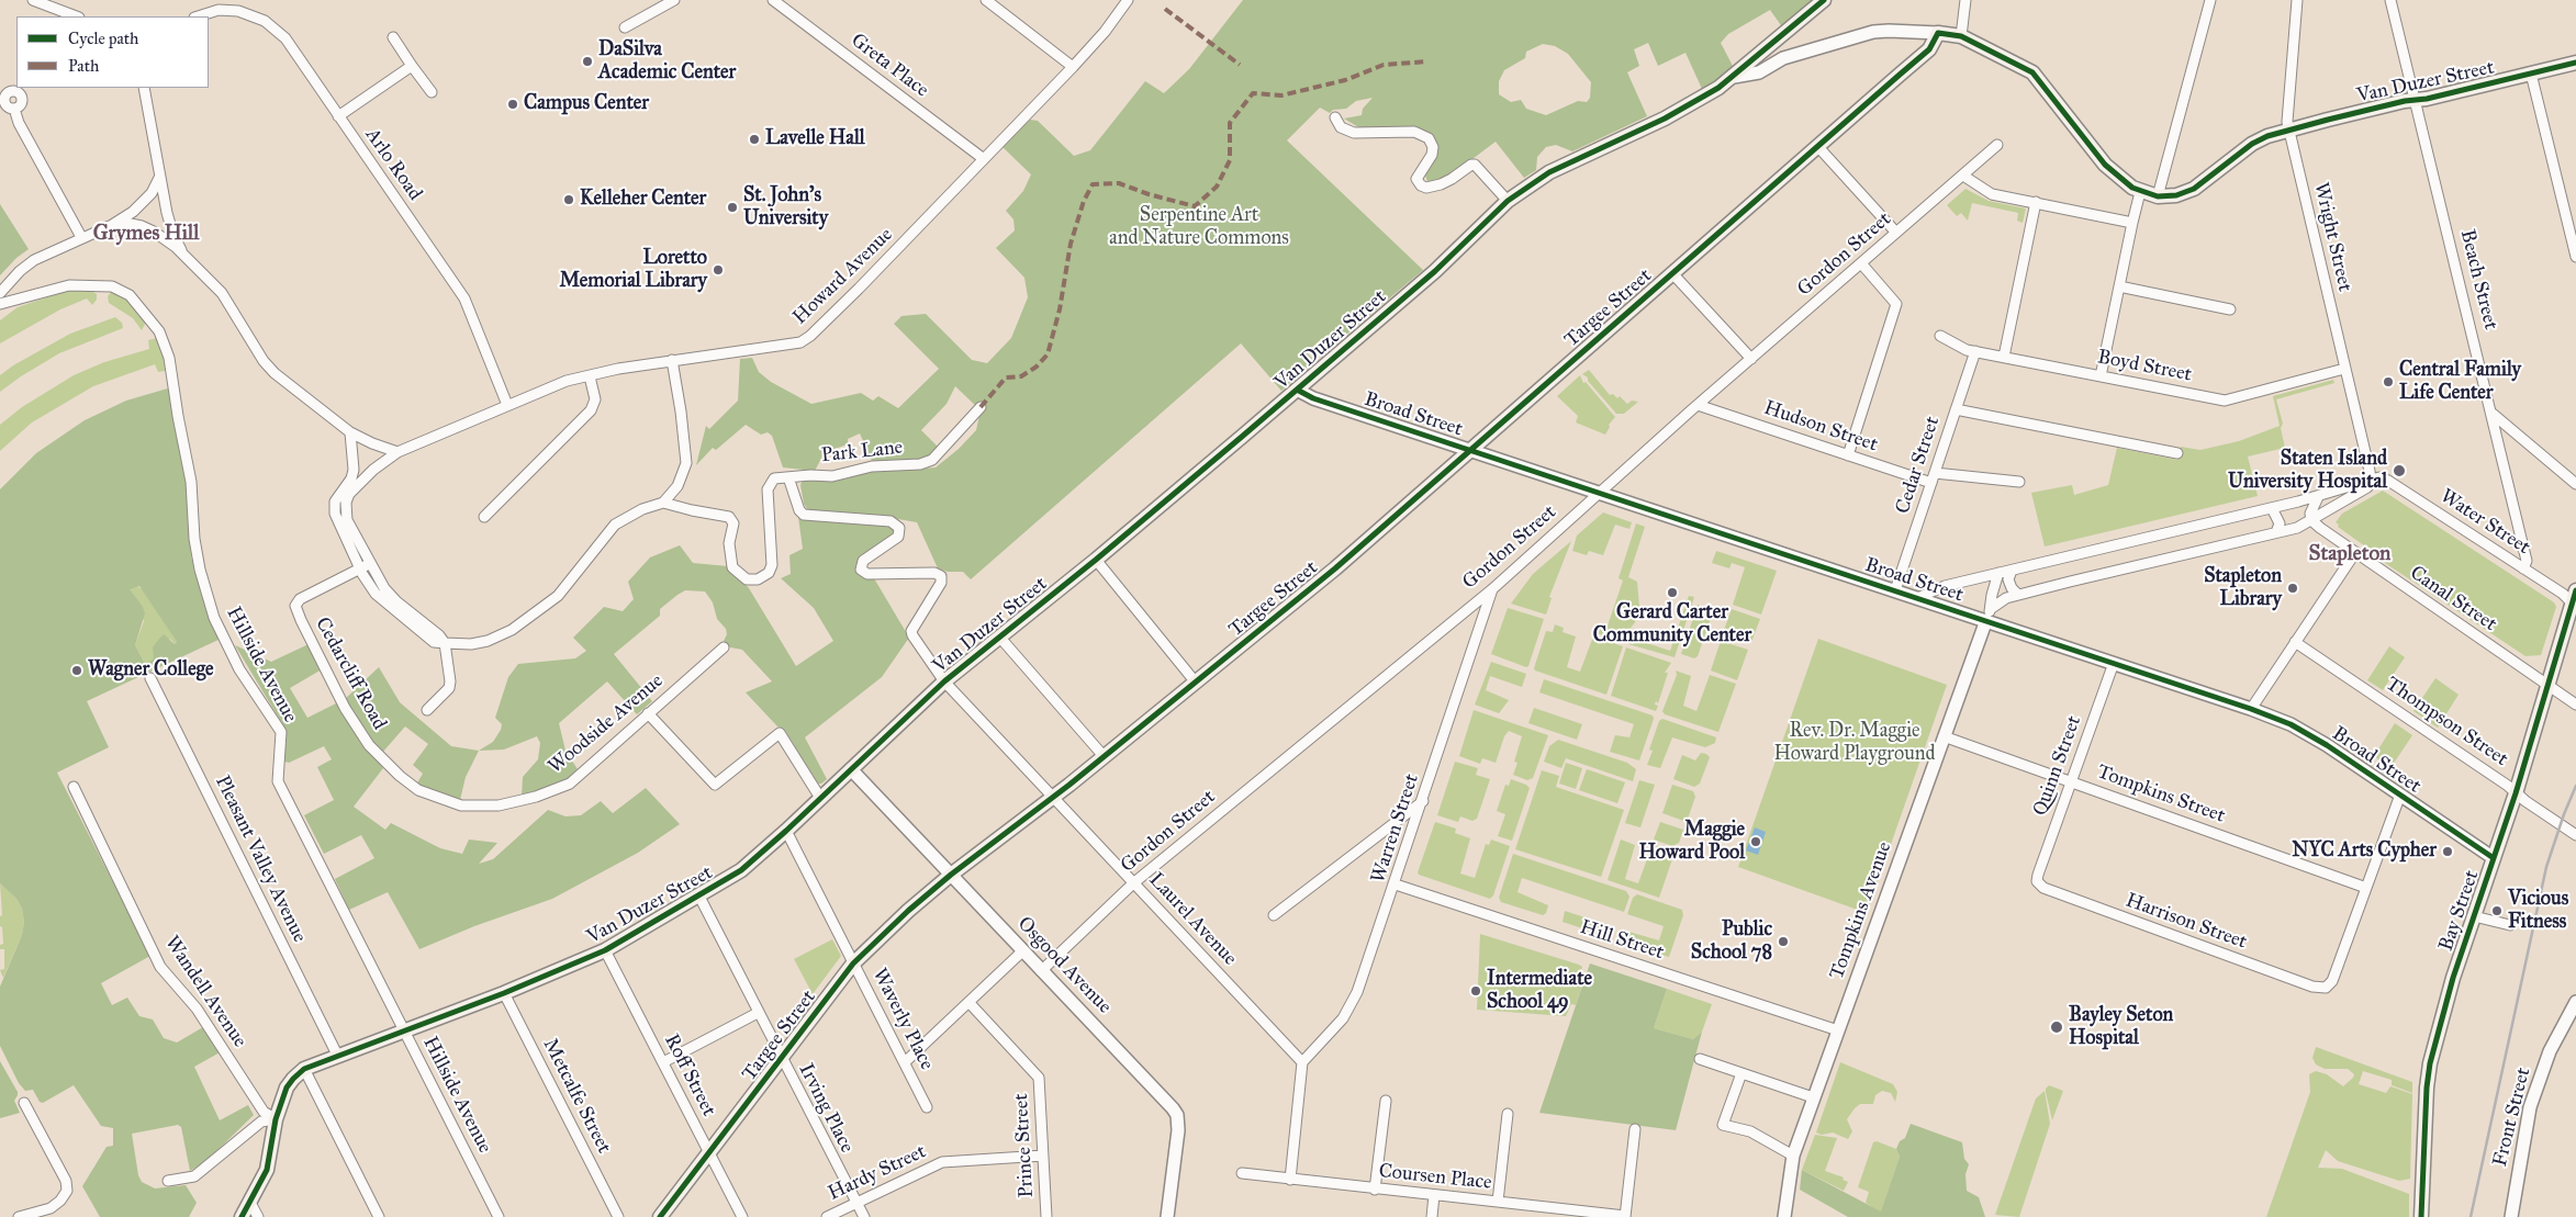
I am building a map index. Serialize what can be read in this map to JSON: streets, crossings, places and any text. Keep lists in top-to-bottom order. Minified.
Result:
{"streets":{"main road":["Van Duzer Street","Targee Street","Bay Street"],"street":["Greta Place","Arlo Road","Wright Street","Gordon Street","Howard Avenue","Beach Street","Boyd Street","Broad Street","Hudson Street","Park Lane","Cedar Street","Water Street","Canal Street","Hillside Avenue","Cedarcliff Road","Thompson Street","Woodside Avenue","Quinn Street","Tompkins Street","Warren Street","Pleasant Valley Avenue","Tompkins Avenue","Laurel Avenue","Harrison Street","Hill Street","Osgood Avenue","Wandell Avenue","Waverly Place","Roff Street","Metcalfe Street","Irving Place","Front Street","Prince Street","Hardy Street","Coursen Place"]},"crossings":[["Greta Place","Howard Avenue"],["Van Duzer Street","Wright Street"],["Van Duzer Street","Beach Street"],["Van Duzer Street","Targee Street"],["Van Duzer Street","Broad Street"],["Van Duzer Street","Hillside Avenue"],["Van Duzer Street","Pleasant Valley Avenue"],["Van Duzer Street","Laurel Avenue"],["Van Duzer Street","Osgood Avenue"],["Van Duzer Street","Wandell Avenue"],["Van Duzer Street","Waverly Place"],["Van Duzer Street","Roff Street"],["Van Duzer Street","Metcalfe Street"],["Van Duzer Street","Irving Place"],["Arlo Road","Howard Avenue"],["Wright Street","Boyd Street"],["Wright Street","Water Street"],["Gordon Street","Broad Street"],["Gordon Street","Hudson Street"],["Gordon Street","Warren Street"],["Gordon Street","Laurel Avenue"],["Gordon Street","Osgood Avenue"],["Beach Street","Water Street"],["Targee Street","Broad Street"],["Targee Street","Laurel Avenue"],["Targee Street","Osgood Avenue"],["Targee Street","Waverly Place"],["Targee Street","Roff Street"],["Targee Street","Irving Place"],["Boyd Street","Cedar Street"],["Broad Street","Cedar Street"],["Broad Street","Quinn Street"],["Broad Street","Tompkins Avenue"],["Broad Street","Bay Street"],["Hudson Street","Cedar Street"],["Park Lane","Laurel Avenue"],["Water Street","Bay Street"],["Canal Street","Bay Street"],["Cedarcliff Road","Woodside Avenue"],["Thompson Street","Bay Street"],["Quinn Street","Tompkins Street"],["Quinn Street","Harrison Street"],["Tompkins Street","Tompkins Avenue"],["Tompkins Street","Harrison Street"],["Warren Street","Laurel Avenue"],["Warren Street","Hill Street"],["Tompkins Avenue","Hill Street"],["Irving Place","Hardy Street"],["Prince Street","Hardy Street"]],"districts":["Grymes Hill","Stapleton"],"parks":["Serpentine Art and Nature Commons","Rev. Dr. Maggie Howard Playground"],"places":["DaSilva Academic Center","Campus Center","Lavelle Hall","Kelleher Center","St. John's University","Loretto Memorial Library","Central Family Life Center","Staten Island University Hospital","Stapleton Library","Gerard Carter Community Center","Wagner College","Maggie Howard Pool","NYC Arts Cypher","Vicious Fitness","Public School 78","Intermediate School 49","Bayley Seton Hospital"],"legend":["Cycle path","Path"]}
